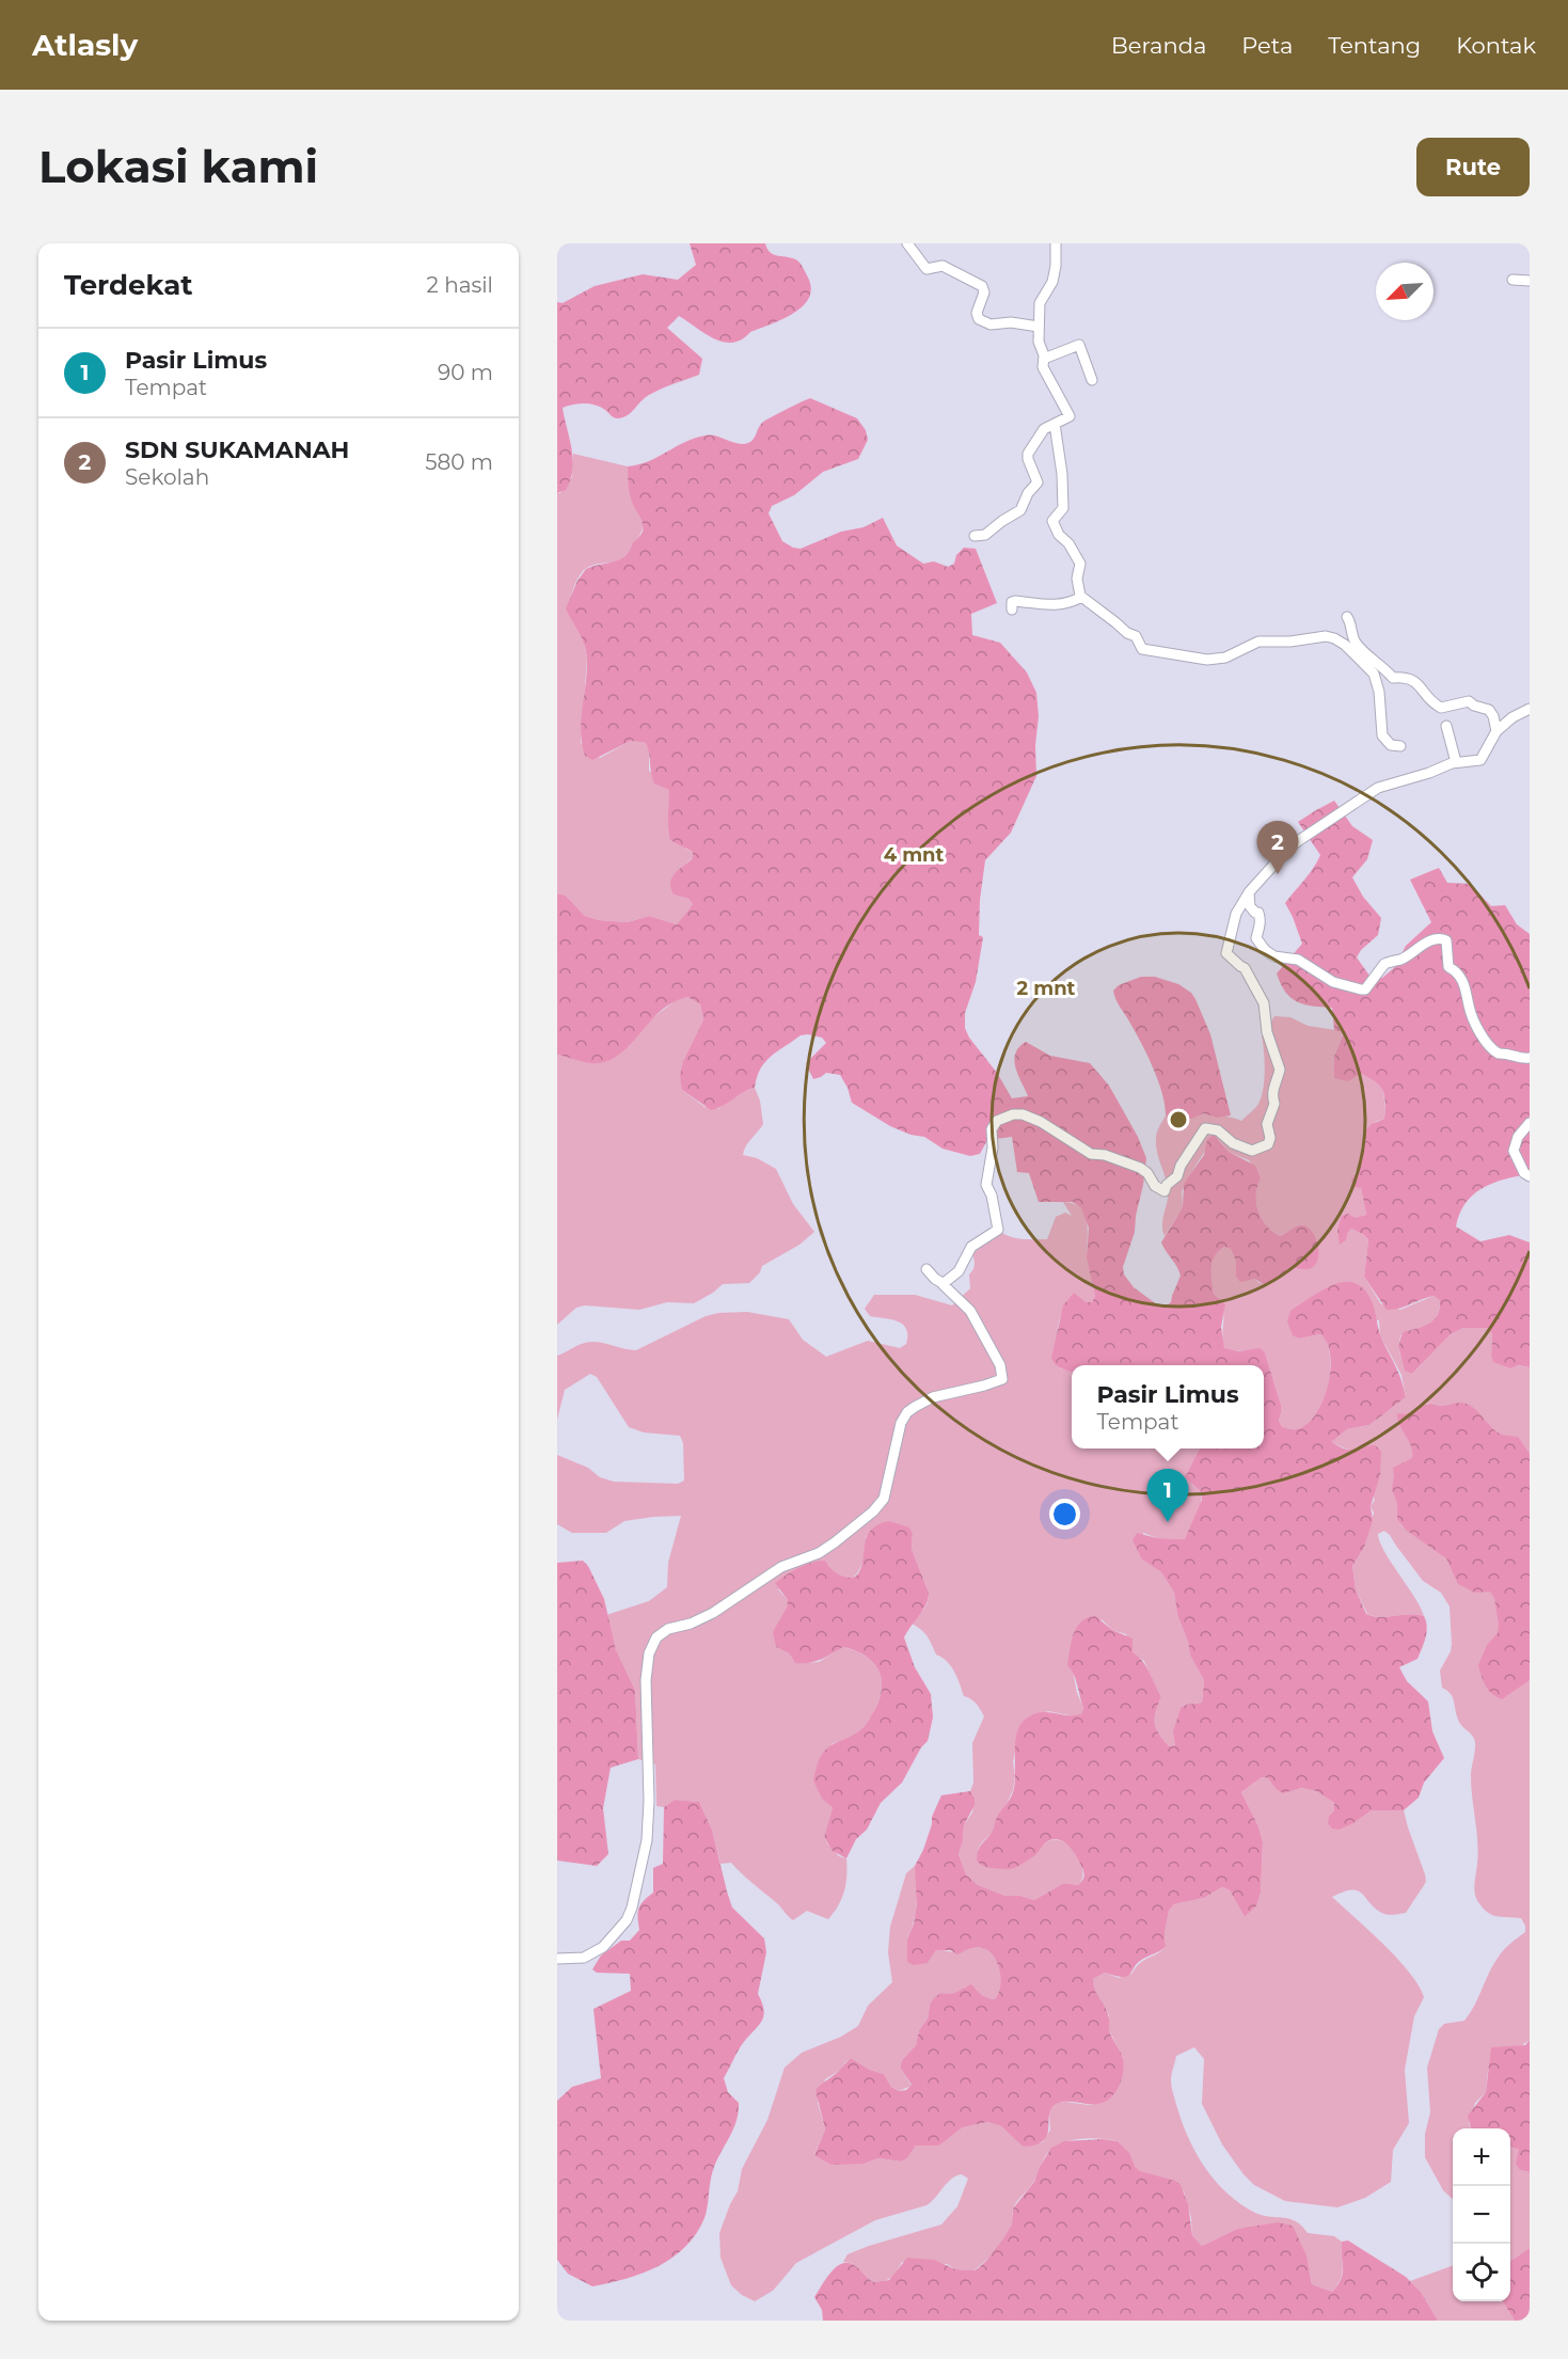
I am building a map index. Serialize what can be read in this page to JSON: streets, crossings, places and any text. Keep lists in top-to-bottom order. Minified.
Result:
{"north":"bottom left","page":{"header":"Atlasly","nav":["Beranda","Peta","Tentang","Kontak"],"buttons":"Rute","title":"Lokasi kami","heading":["Terdekat","2 hasil"],"list":[{"mark":"1","name":"Pasir Limus","note":"Tempat","value":"90 m"},{"mark":"2","name":"SDN SUKAMANAH","note":"Sekolah","value":"580 m"}],"pins":["2","1"],"popup":["Pasir Limus","Tempat"],"map_buttons":["+","−"]},"rings":["4 mnt","2 mnt"]}
